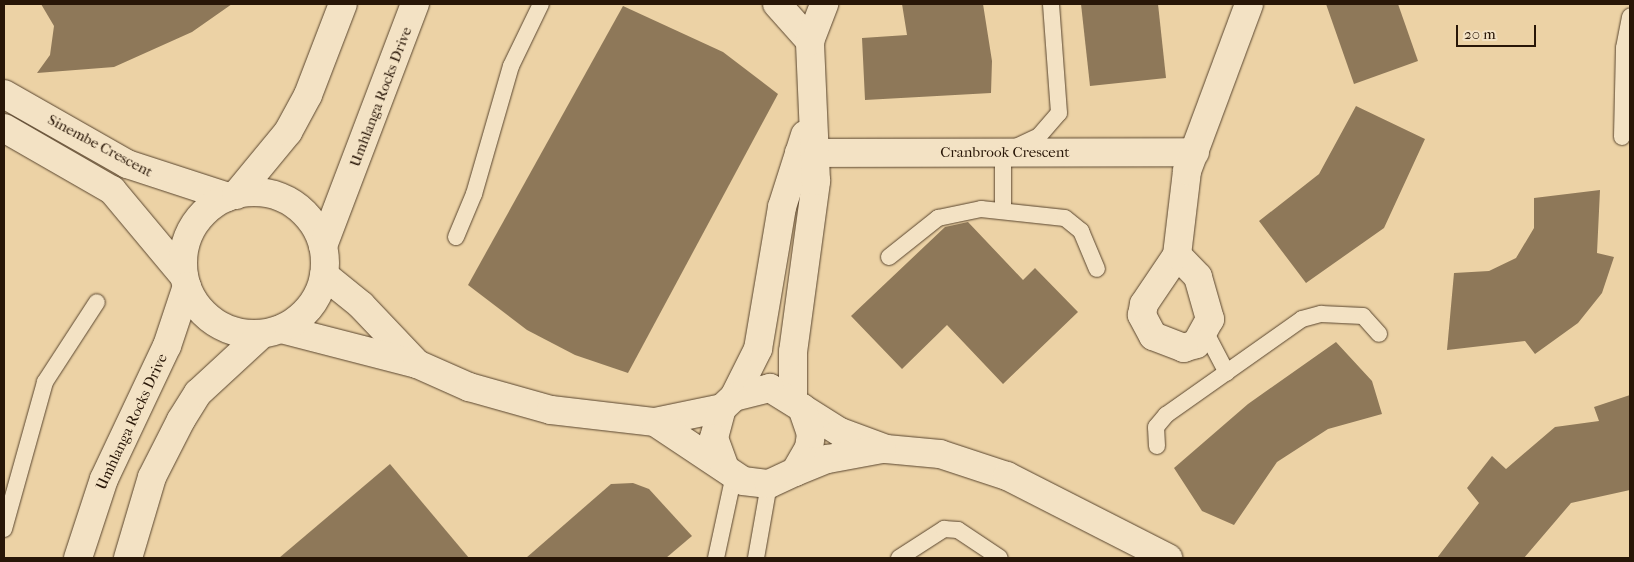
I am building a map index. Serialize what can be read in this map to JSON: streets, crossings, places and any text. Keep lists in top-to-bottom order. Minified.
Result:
{"streets":{"street":["Umhlanga Rocks Drive","Sinembe Crescent","Cranbrook Crescent"]},"crossings":[["Umhlanga Rocks Drive","Sinembe Crescent"]],"scale_bar":"20 m"}
